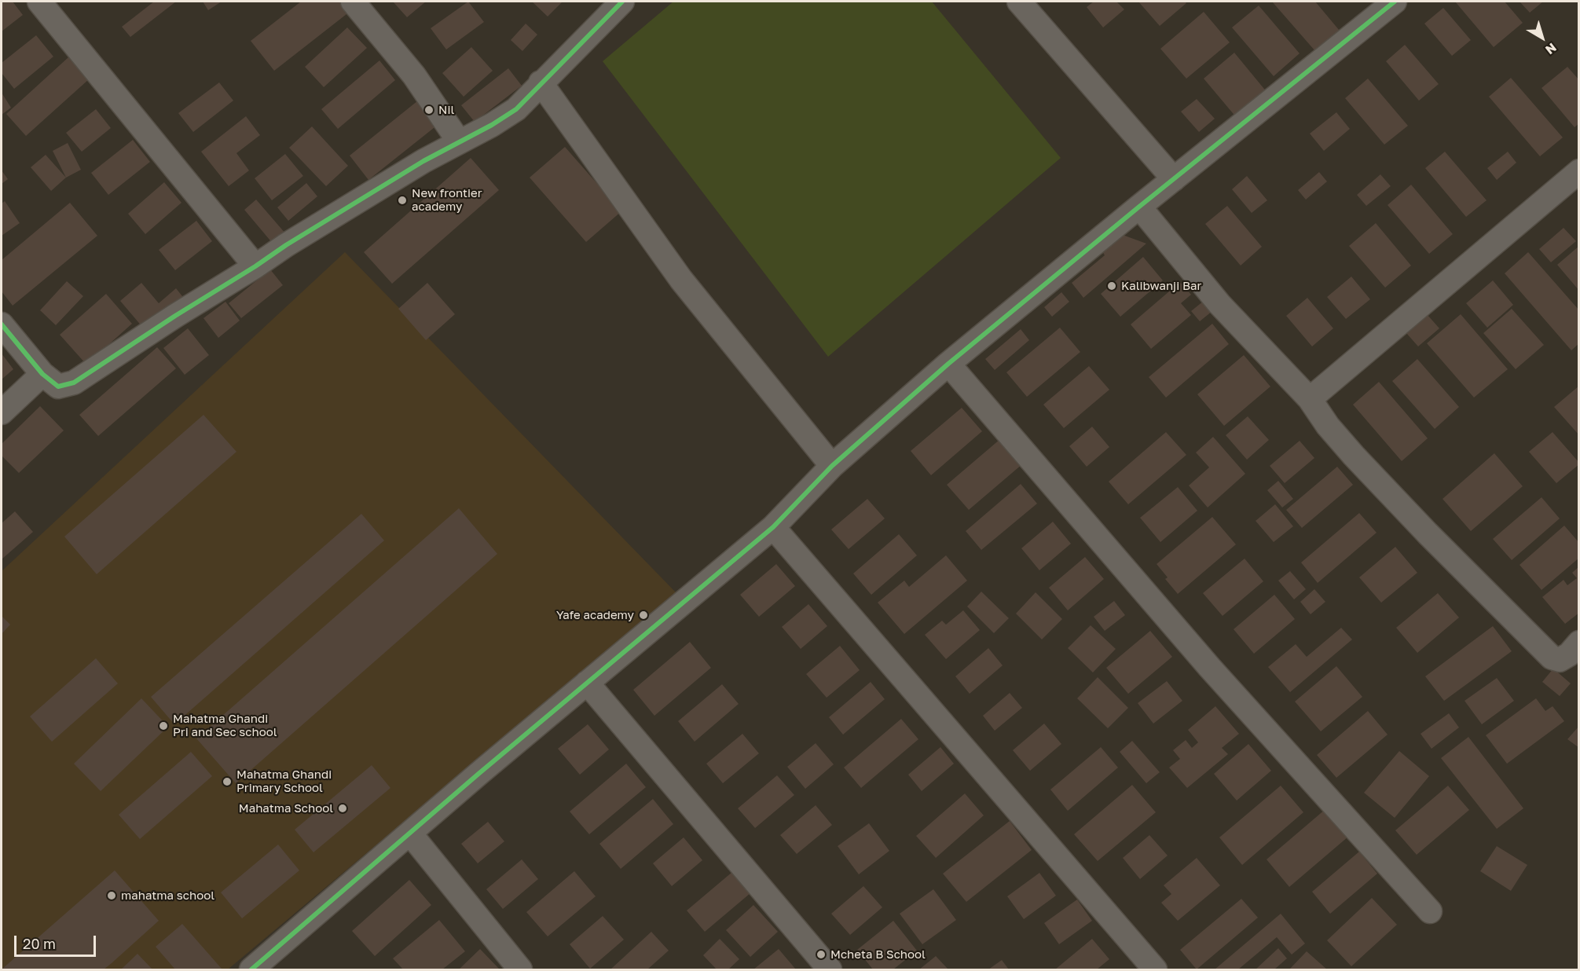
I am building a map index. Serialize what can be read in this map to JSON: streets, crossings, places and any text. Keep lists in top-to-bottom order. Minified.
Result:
{"places":["Nil","New frontier academy","Kalibwanji Bar","Yafe academy","Mahatma Ghandi Pri and Sec school","Mahatma Ghandi Primary School","Mahatma School","mahatma school","Mcheta B School"],"scale_bar":"20 m","north":"bottom right"}
